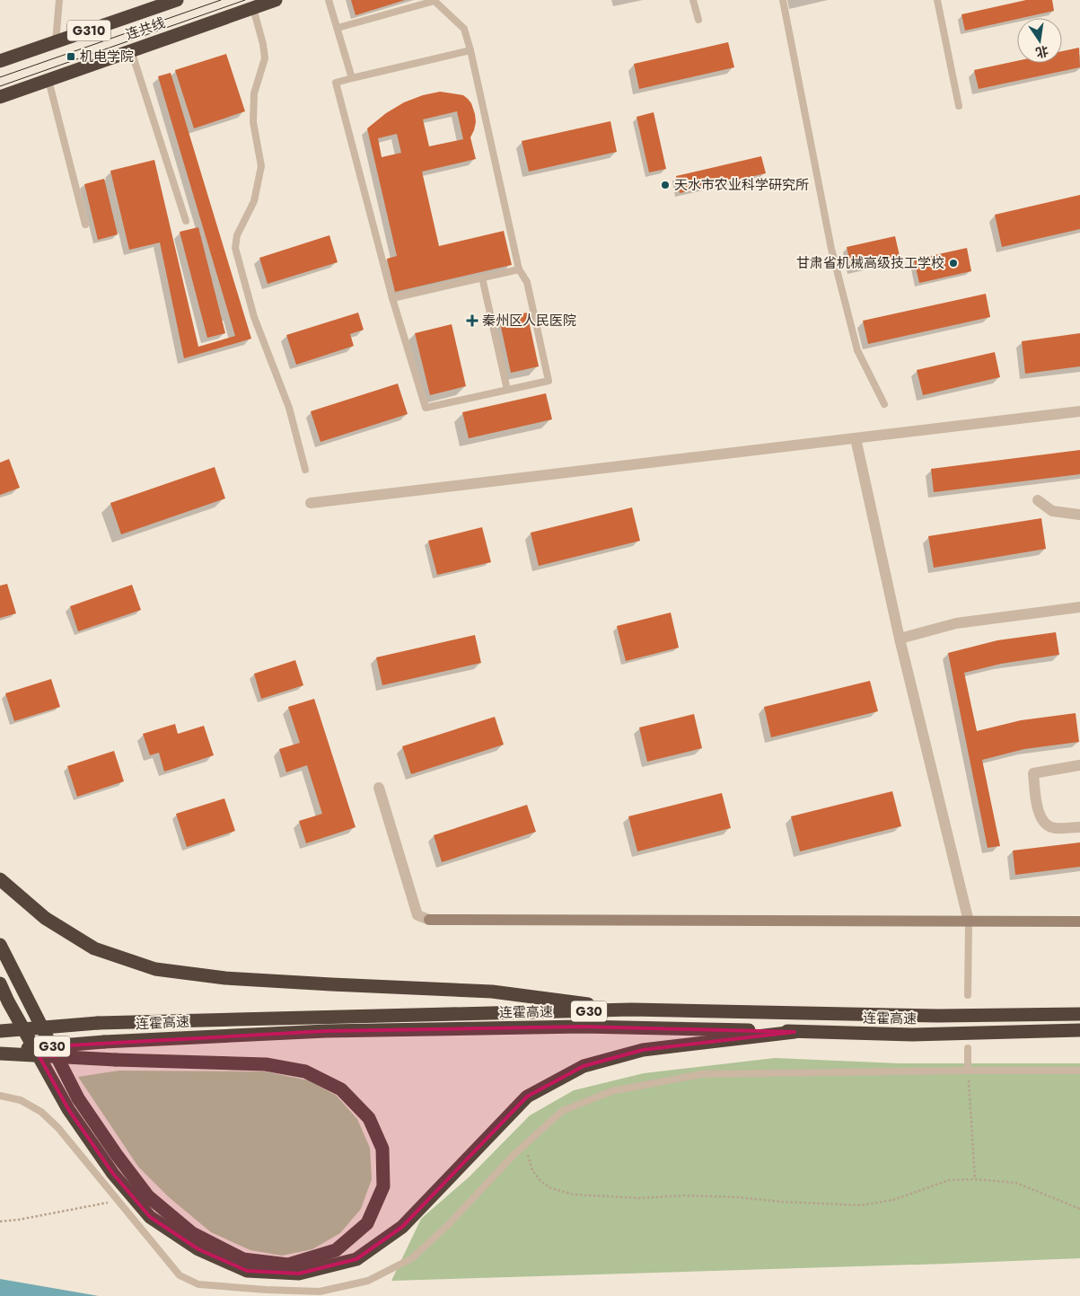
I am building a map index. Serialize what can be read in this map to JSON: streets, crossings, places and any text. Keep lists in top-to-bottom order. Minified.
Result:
{"streets":{"highway":["连共线","G310","G30","连霍高速"]},"places":{"transit":["机电学院"],"other":["天水市农业科学研究所","甘肃省机械高级技工学校"],"health":["秦州区人民医院"]},"north":"bottom"}
